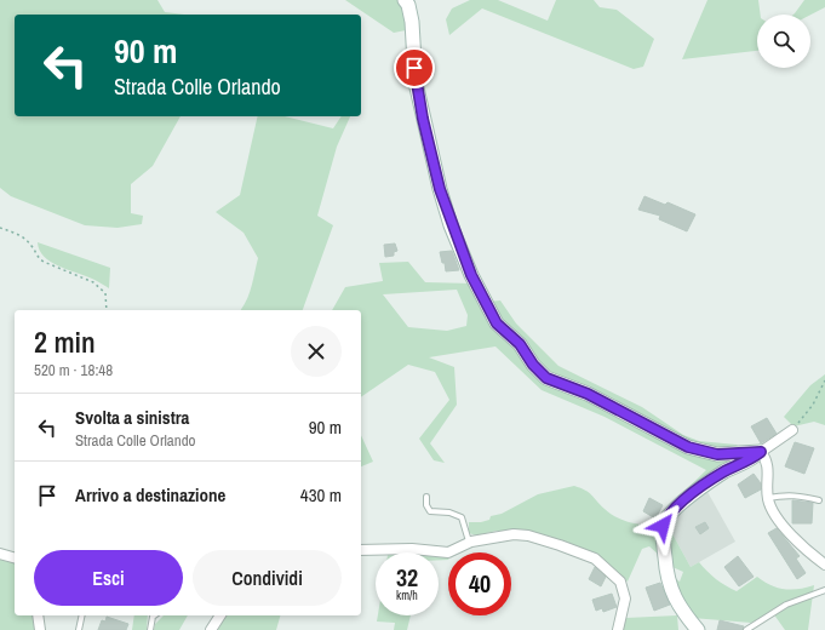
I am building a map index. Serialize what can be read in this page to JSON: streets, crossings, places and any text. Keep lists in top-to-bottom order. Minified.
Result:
{"page":{"turn":["90 m","Strada Colle Orlando"],"heading":["2 min","520 m · 18:48"],"list":[{"name":"Svolta a sinistra","note":"Strada Colle Orlando","value":"90 m"},{"name":"Arrivo a destinazione","value":"430 m"}],"buttons":["Esci","Condividi"],"speed":"32 km/h","limit":"40"}}
